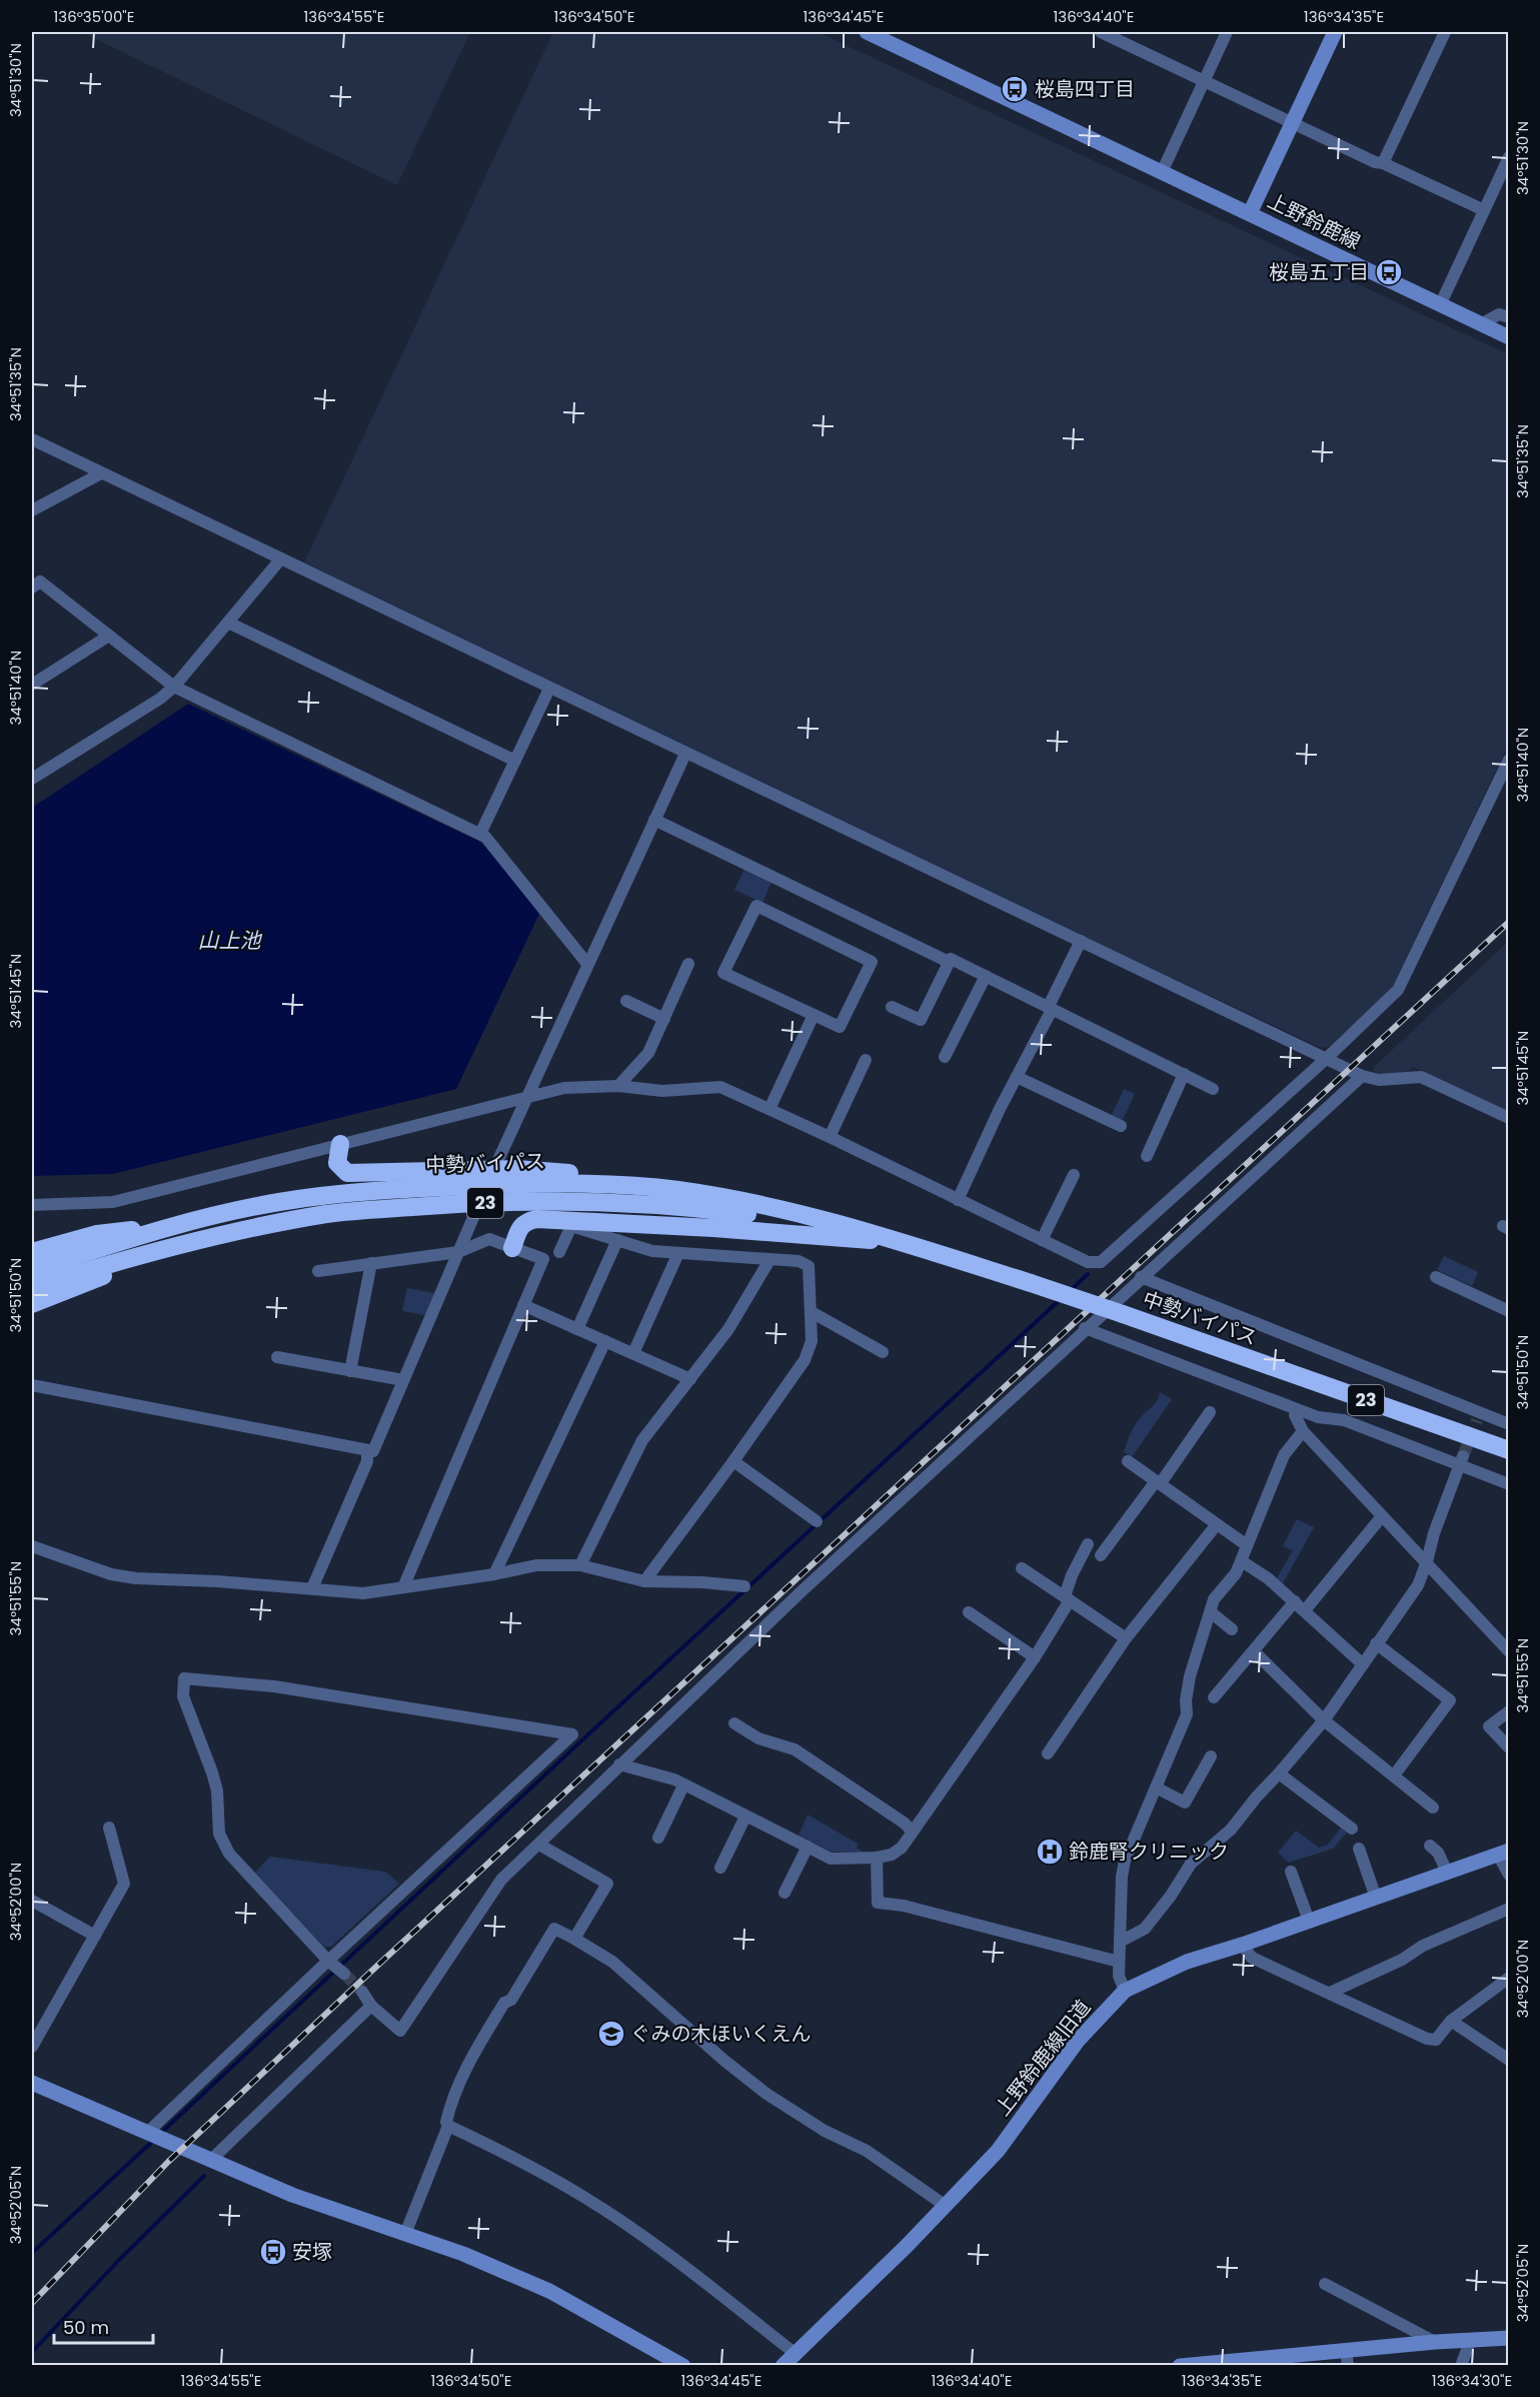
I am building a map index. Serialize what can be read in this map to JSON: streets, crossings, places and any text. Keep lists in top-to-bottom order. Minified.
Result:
{"streets":{"highway":["中勢バイパス","23"],"street":["上野鈴鹿線","上野鈴鹿線旧道"]},"water":["山上池"],"places":{"bus stop":["桜島四丁目","桜島五丁目","安塚"],"hospital":["鈴鹿腎クリニック"],"school or university":["ぐみの木ほいくえん"]},"scale_bar":"50 m","coordinates":["136°35'00\"E","136°34'55\"E","136°34'50\"E","136°34'45\"E","136°34'40\"E","136°34'35\"E","34°51'30\"N","34°51'35\"N","34°51'40\"N","34°51'45\"N","34°51'50\"N","34°51'55\"N","34°52'00\"N","34°52'05\"N","136°34'30\"E"]}
